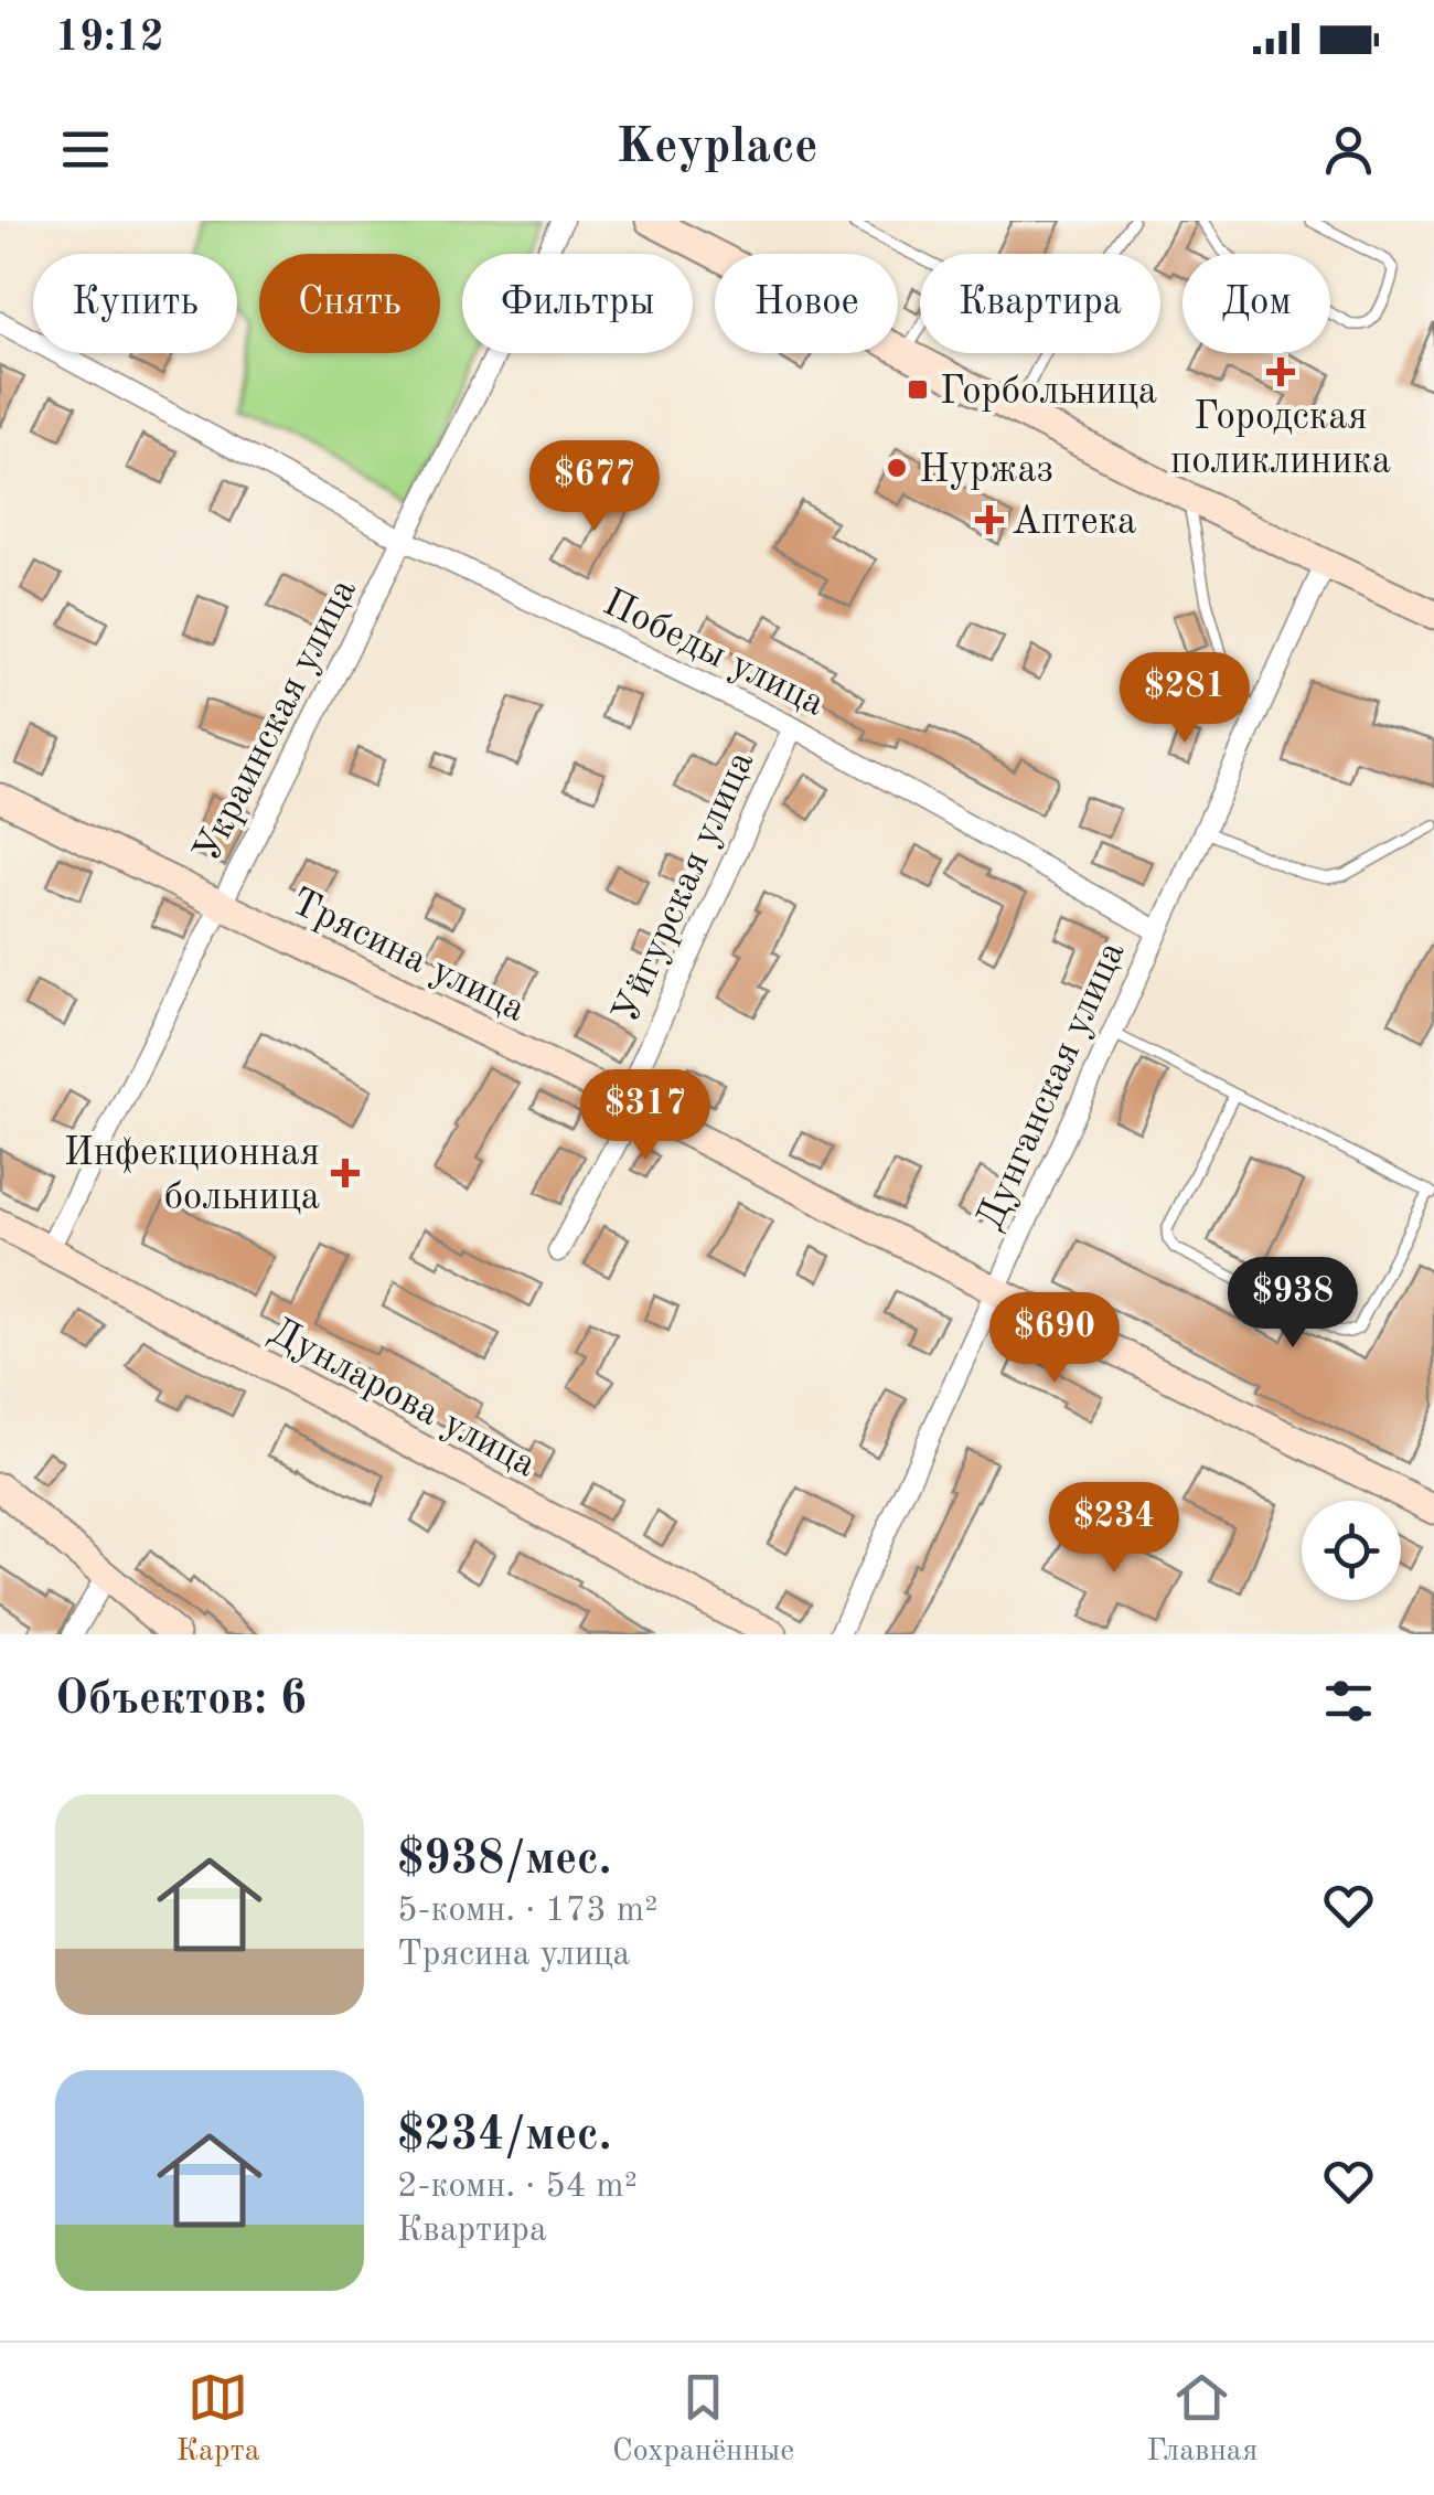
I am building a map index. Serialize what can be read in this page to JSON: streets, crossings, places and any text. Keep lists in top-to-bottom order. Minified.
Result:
{"streets":{"main road":["Трясина улица","Дунларова улица"],"street":["Победы улица","Украинская улица","Уйгурская улица","Дунганская улица"]},"crossings":[["Победы улица","Украинская улица"],["Победы улица","Уйгурская улица"],["Победы улица","Дунганская улица"],["Украинская улица","Трясина улица"],["Украинская улица","Дунларова улица"],["Уйгурская улица","Трясина улица"],["Трясина улица","Дунганская улица"]],"places":{"health":["Городская поликлиника","Аптека","Инфекционная больница"],"transit":["Горбольница"],"other":["Нуржаз"]},"page":{"status":"19:12","header":"Keyplace","chip":["Купить","Снять","Фильтры","Новое","Квартира","Дом"],"price":["$677","$281","$317","$938","$690","$234"],"heading":"Объектов: 6","list":[{"name":"$938/мес.","note":"5-комн. · 173 m² · Трясина улица"},{"name":"$234/мес.","note":"2-комн. · 54 m² · Квартира"}],"tabs":["Карта","Сохранённые","Главная"]}}
